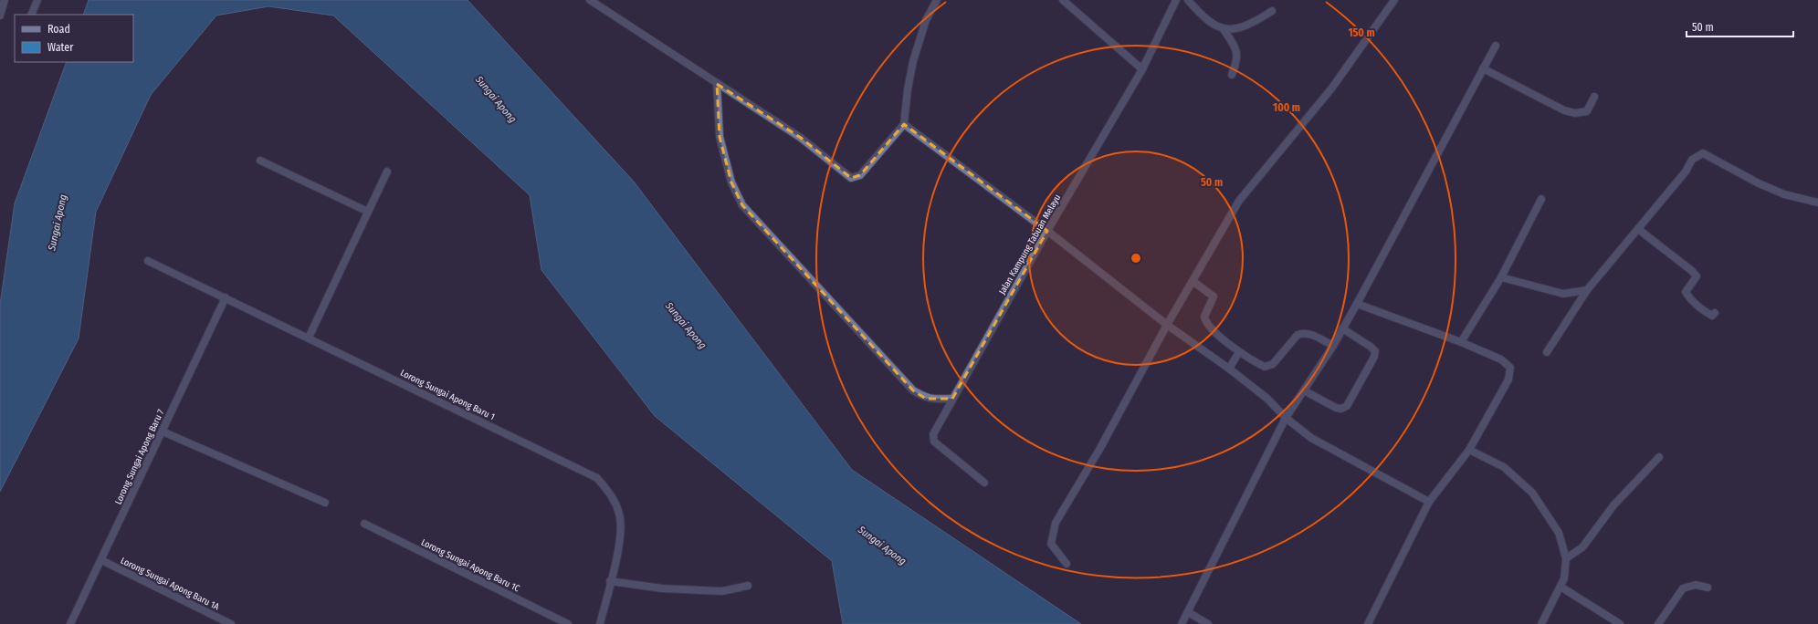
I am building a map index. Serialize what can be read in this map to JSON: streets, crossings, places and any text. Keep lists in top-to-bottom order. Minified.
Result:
{"streets":{"street":["Jalan Kampung Tabuan Melayu","Lorong Sungai Apong Baru 1","Lorong Sungai Apong Baru 7","Lorong Sungai Apong Baru 1C","Lorong Sungai Apong Baru 1A"]},"crossings":[["Lorong Sungai Apong Baru 1","Lorong Sungai Apong Baru 7"],["Lorong Sungai Apong Baru 7","Lorong Sungai Apong Baru 1A"]],"water":["Sungai Apong"],"legend":["Road","Water"],"scale_bar":"50 m","rings":["150 m","100 m","50 m"]}
